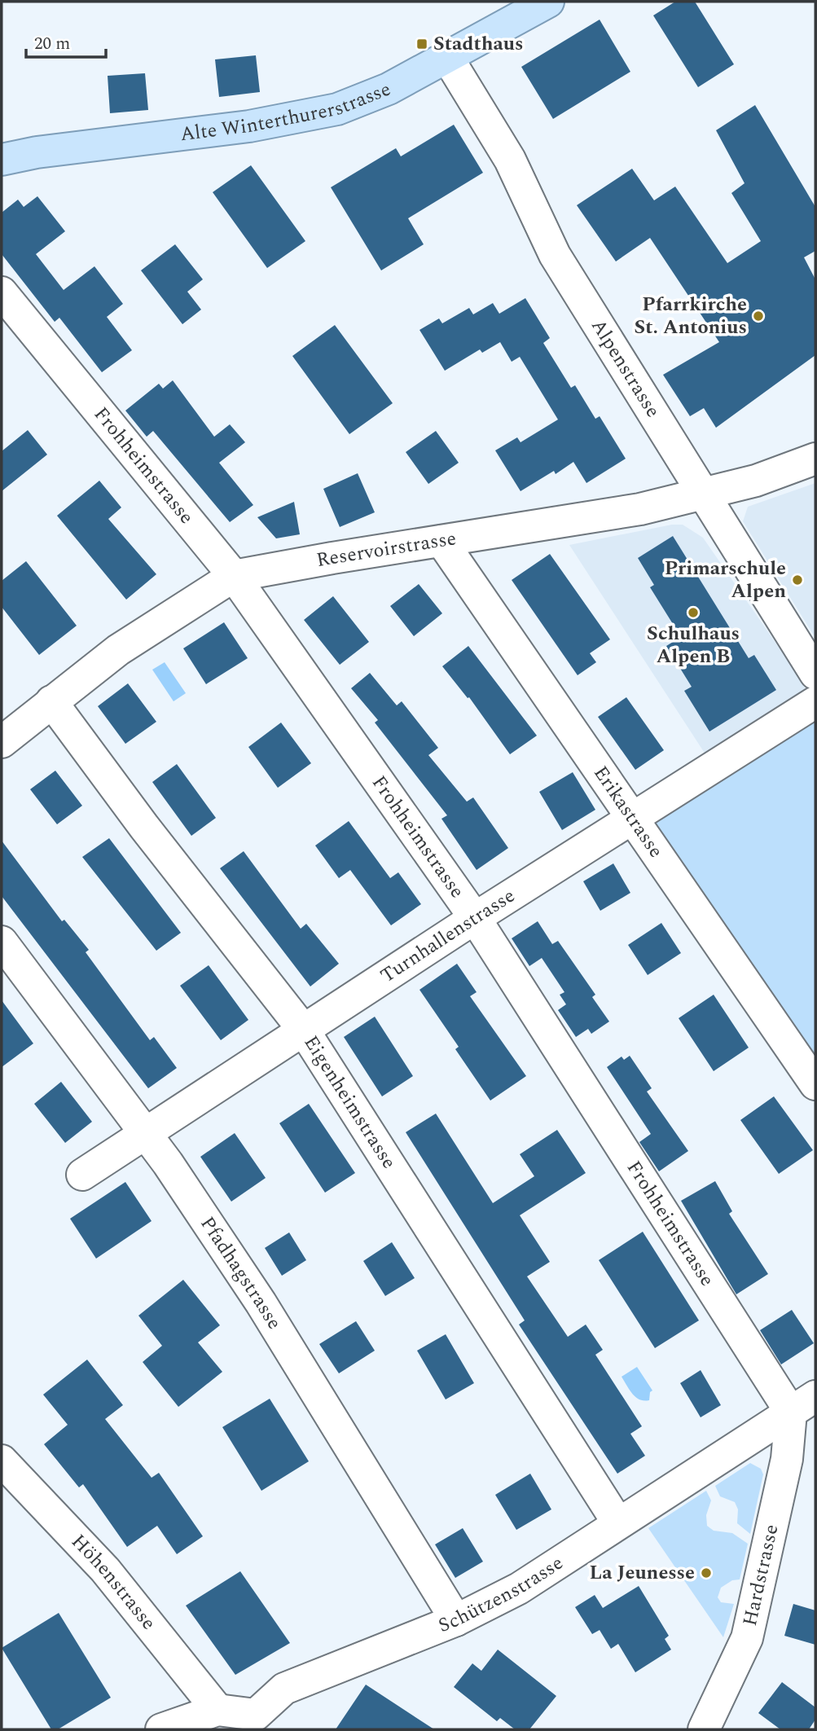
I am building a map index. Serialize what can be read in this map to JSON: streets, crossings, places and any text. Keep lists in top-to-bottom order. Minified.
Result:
{"streets":{"main road":["Alte Winterthurerstrasse"],"street":["Alpenstrasse","Frohheimstrasse","Reservoirstrasse","Erikastrasse","Turnhallenstrasse","Eigenheimstrasse","Pfadhagstrasse","Hardstrasse","Höhenstrasse","Schützenstrasse"]},"crossings":[["Alte Winterthurerstrasse","Alpenstrasse"],["Alpenstrasse","Reservoirstrasse"],["Frohheimstrasse","Reservoirstrasse"],["Frohheimstrasse","Turnhallenstrasse"],["Frohheimstrasse","Hardstrasse"],["Frohheimstrasse","Schützenstrasse"],["Reservoirstrasse","Erikastrasse"],["Reservoirstrasse","Eigenheimstrasse"],["Erikastrasse","Turnhallenstrasse"],["Turnhallenstrasse","Eigenheimstrasse"],["Turnhallenstrasse","Pfadhagstrasse"],["Eigenheimstrasse","Schützenstrasse"],["Pfadhagstrasse","Schützenstrasse"],["Hardstrasse","Schützenstrasse"],["Höhenstrasse","Schützenstrasse"]],"places":{"transit":["Stadthaus"],"other":["Pfarrkirche St. Antonius","Primarschule Alpen","Schulhaus Alpen B","La Jeunesse"]},"scale_bar":"20 m"}
